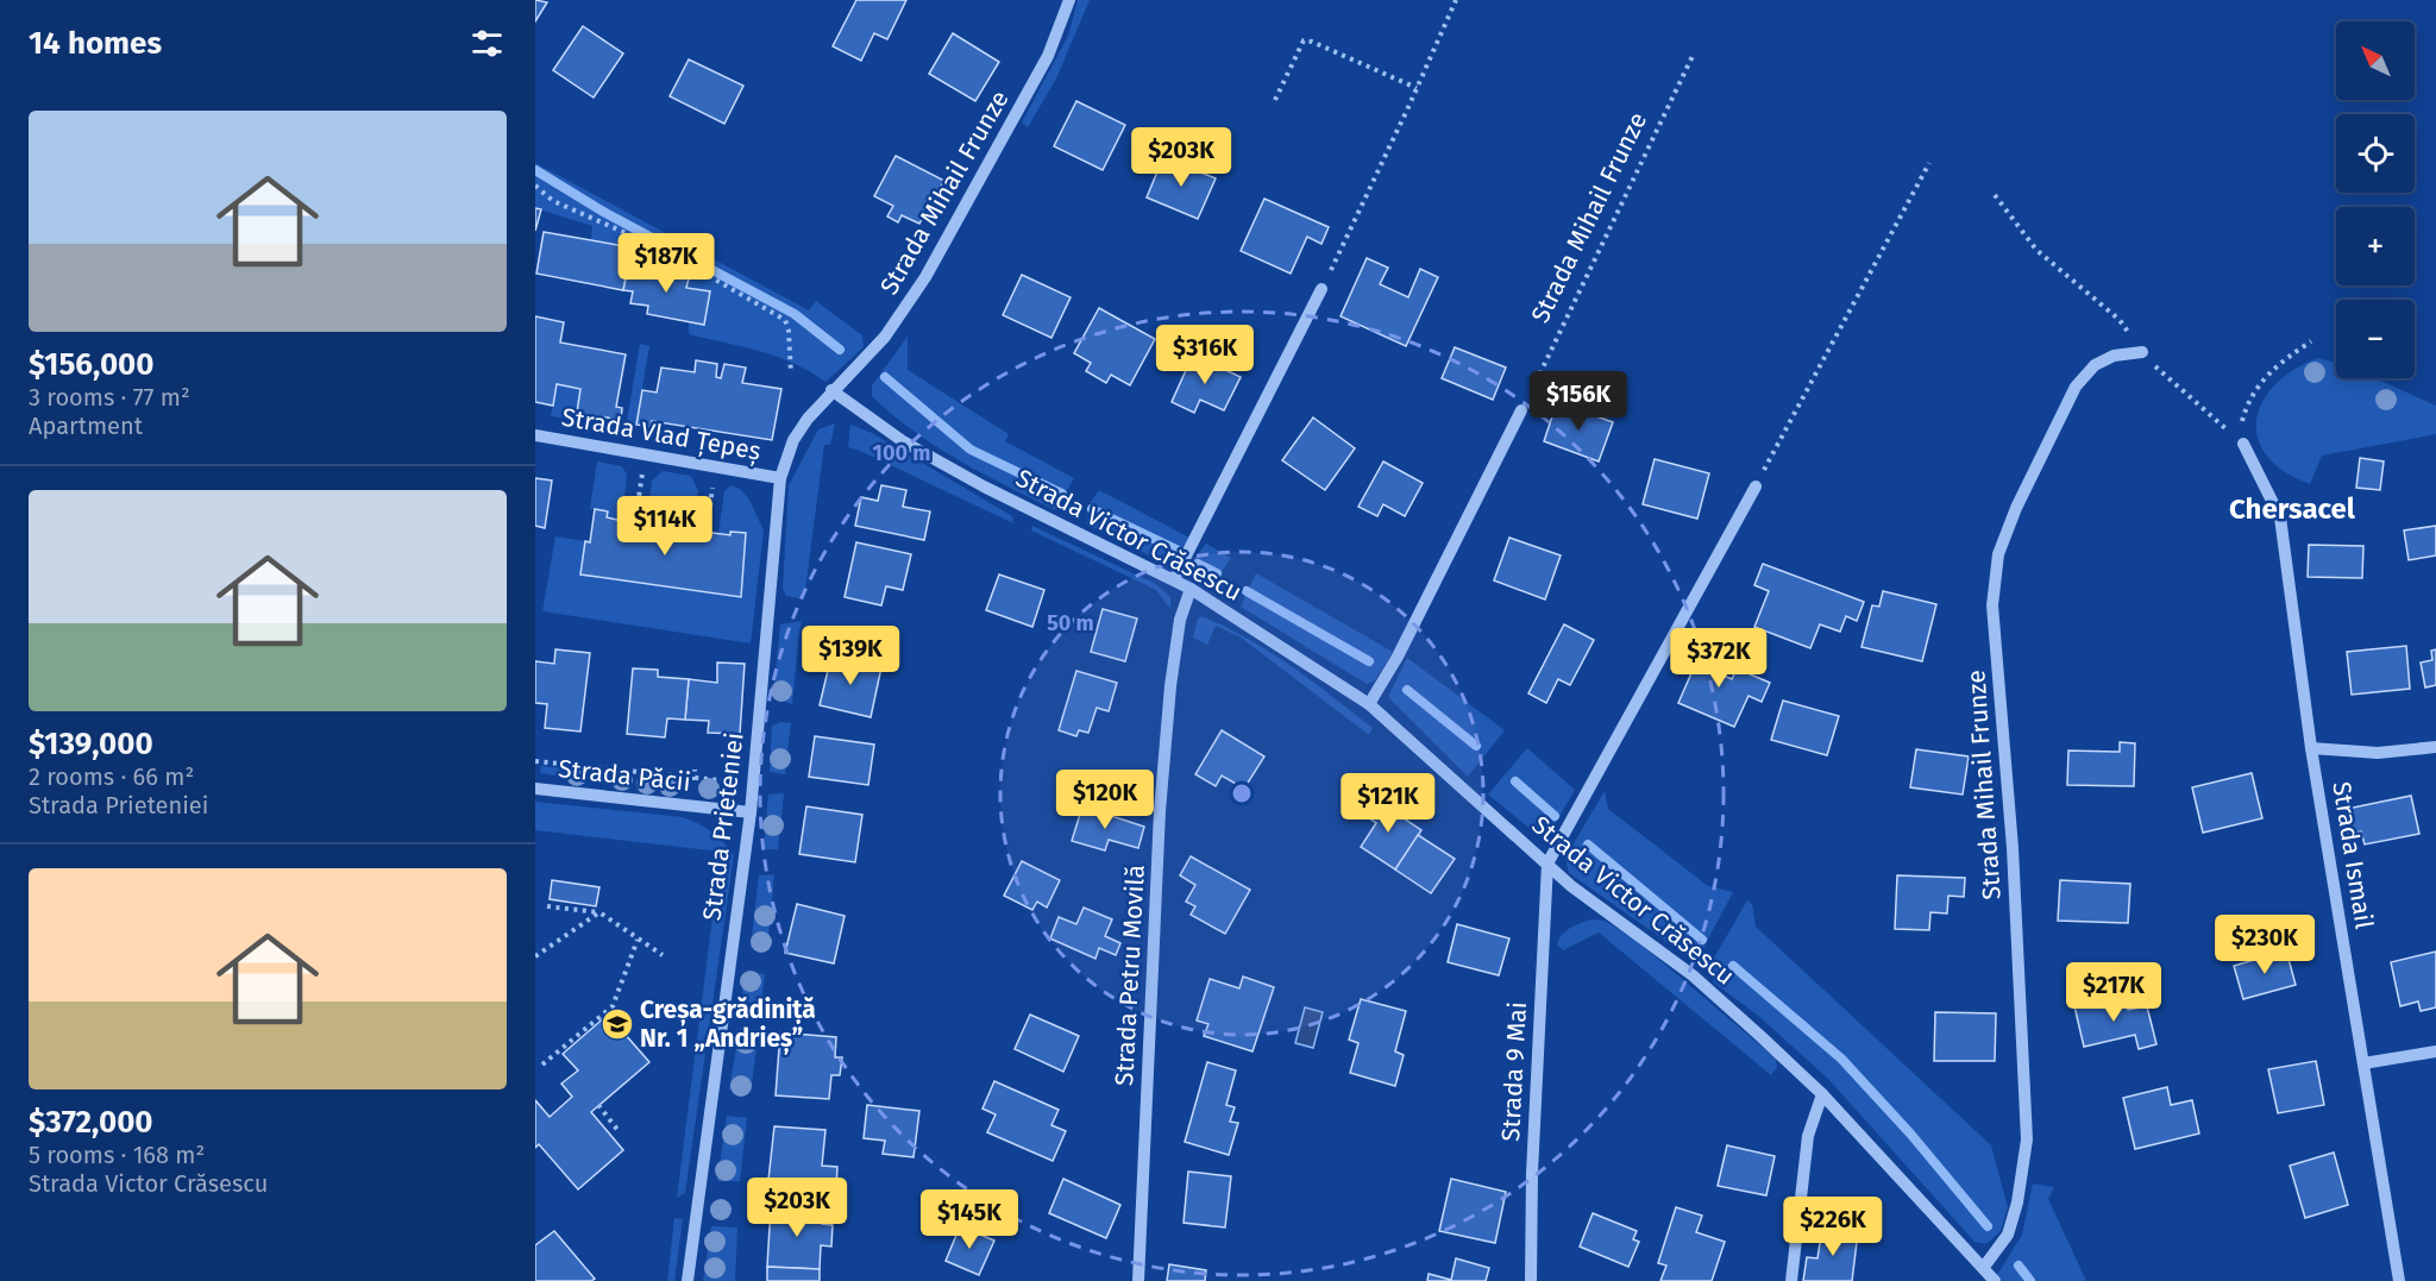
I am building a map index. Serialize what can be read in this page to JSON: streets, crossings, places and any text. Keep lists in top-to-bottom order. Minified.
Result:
{"streets":{"street":["Strada Mihail Frunze","Strada Vlad Țepeș","Strada Victor Crăsescu","Strada Păcii","Strada Prieteniei","Strada Ismail","Strada Petru Movilă","Strada 9 Mai"]},"crossings":[["Strada Mihail Frunze","Strada Victor Crăsescu"],["Strada Mihail Frunze","Strada Prieteniei"],["Strada Vlad Țepeș","Strada Prieteniei"],["Strada Victor Crăsescu","Strada Prieteniei"],["Strada Victor Crăsescu","Strada Petru Movilă"],["Strada Victor Crăsescu","Strada 9 Mai"],["Strada Păcii","Strada Prieteniei"]],"districts":["Chersacel"],"places":{"school or university":["Creșa-grădiniță Nr. 1 „Andrieș”"]},"north":"top left","page":{"heading":"14 homes","map_buttons":["+","−"],"list":[{"name":"$156,000","note":"3 rooms · 77 m² · Apartment"},{"name":"$139,000","note":"2 rooms · 66 m² · Strada Prieteniei"},{"name":"$372,000","note":"5 rooms · 168 m² · Strada Victor Crăsescu"}],"price":["$203K","$187K","$316K","$156K","$114K","$139K","$372K","$120K","$121K","$230K","$217K","$203K","$145K","$226K"]},"rings":["100 m","50 m"]}
